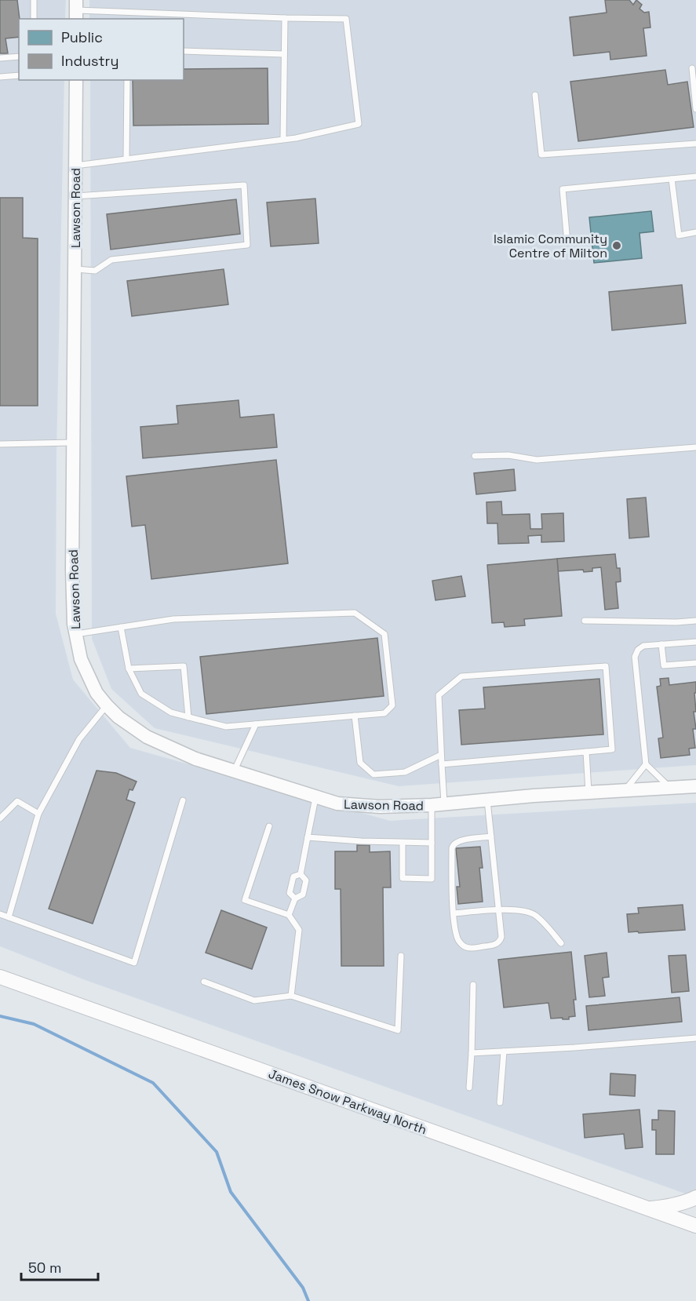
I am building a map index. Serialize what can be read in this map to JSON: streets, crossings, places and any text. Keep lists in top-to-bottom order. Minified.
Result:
{"streets":{"main road":["James Snow Parkway North"],"street":["Lawson Road"]},"places":["Islamic Community Centre of Milton"],"legend":["Public","Industry"],"scale_bar":"50 m"}
